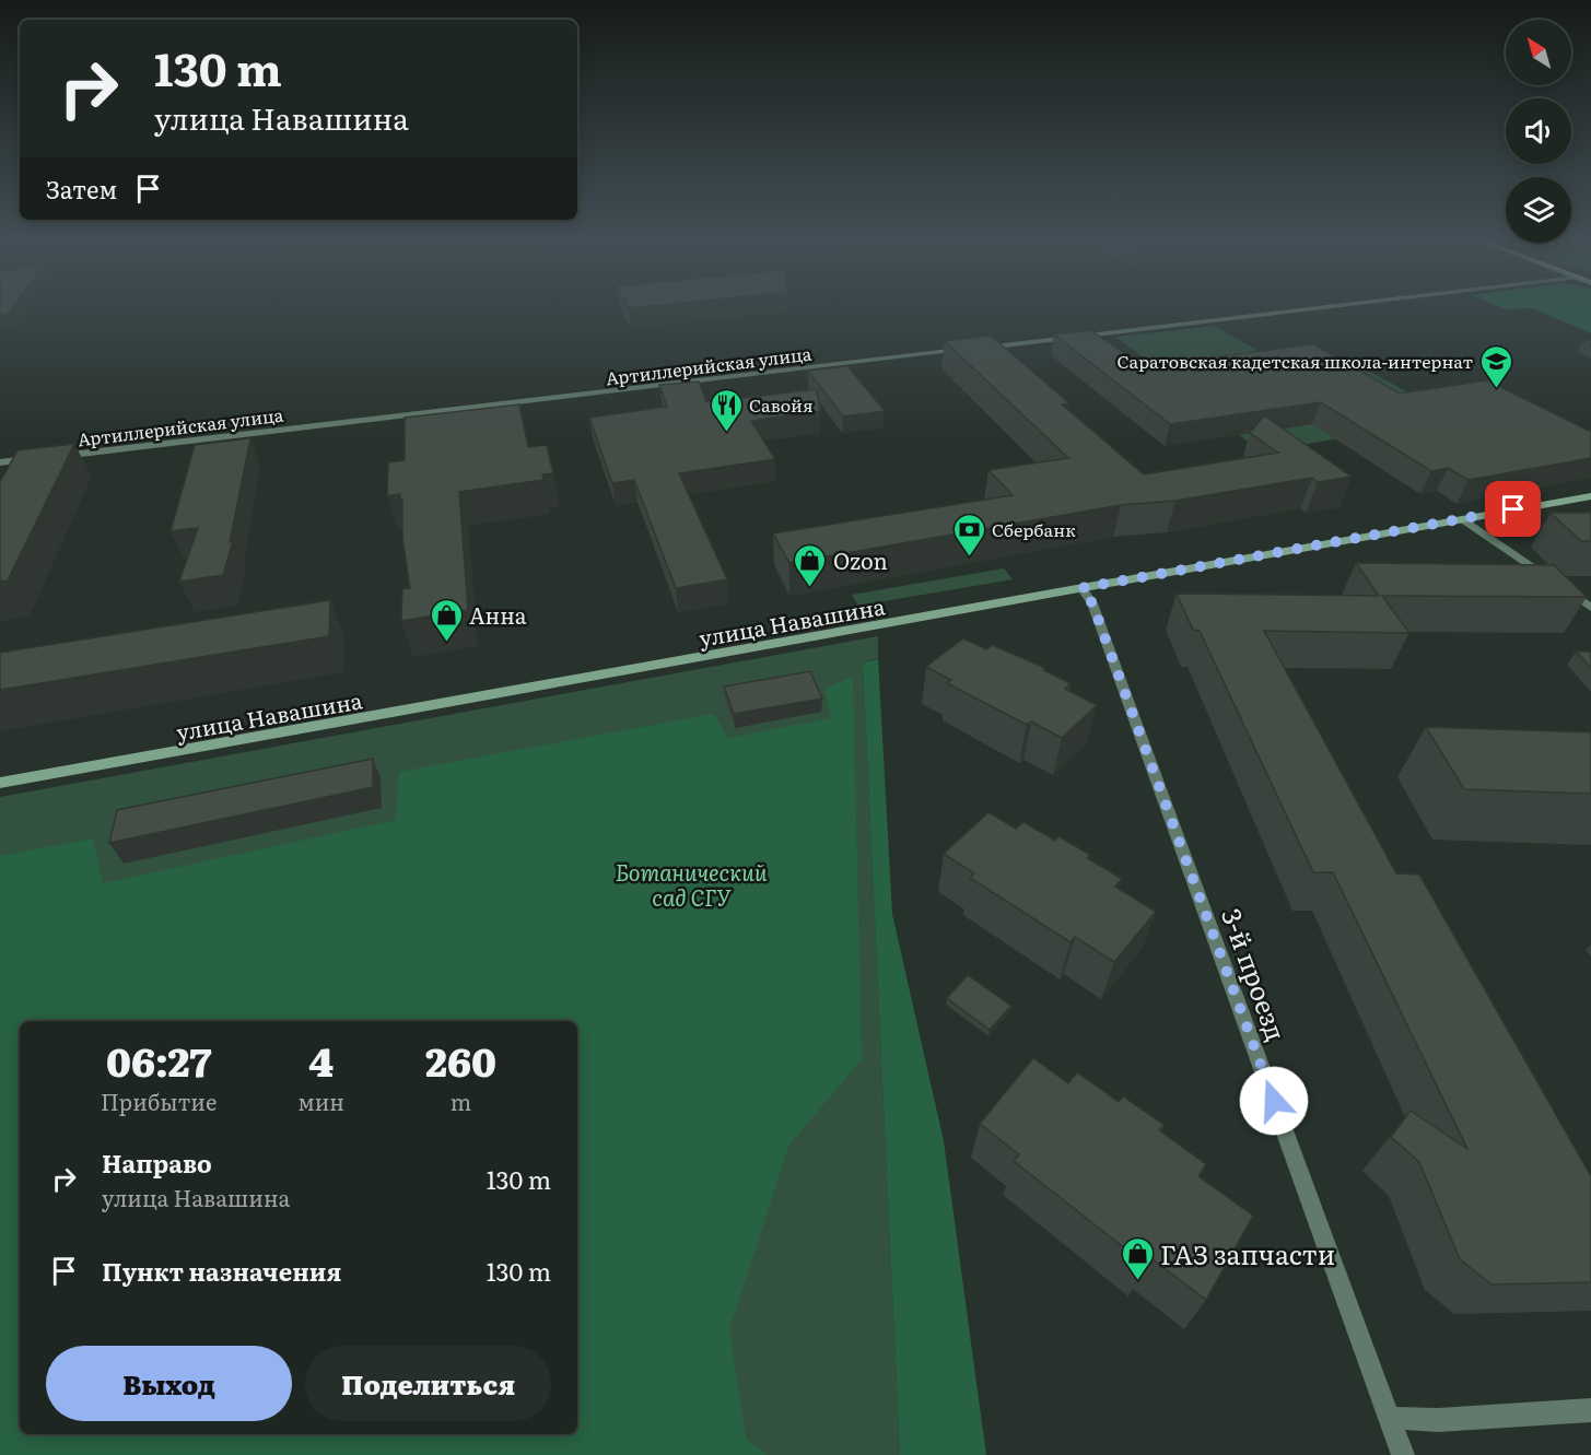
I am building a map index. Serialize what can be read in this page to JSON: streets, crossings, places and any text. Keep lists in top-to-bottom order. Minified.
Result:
{"streets":{"main road":["улица Навашина"],"street":["Артиллерийская улица","3-й проезд"]},"crossings":[["улица Навашина","3-й проезд"]],"parks":["Ботанический сад СГУ"],"places":{"school or university":["Саратовская кадетская школа-интернат"],"restaurant":["Савойя"],"bank":["Сбербанк"],"shop":["Ozon","Анна","ГАЗ запчасти"]},"north":"top left","page":{"turn":["130 m","улица Навашина"],"then":"Затем","eta":["06:27","Прибытие","4","мин","260","m"],"list":[{"name":"Направо","note":"улица Навашина","value":"130 m"},{"name":"Пункт назначения","value":"130 m"}],"buttons":["Выход","Поделиться"]}}
